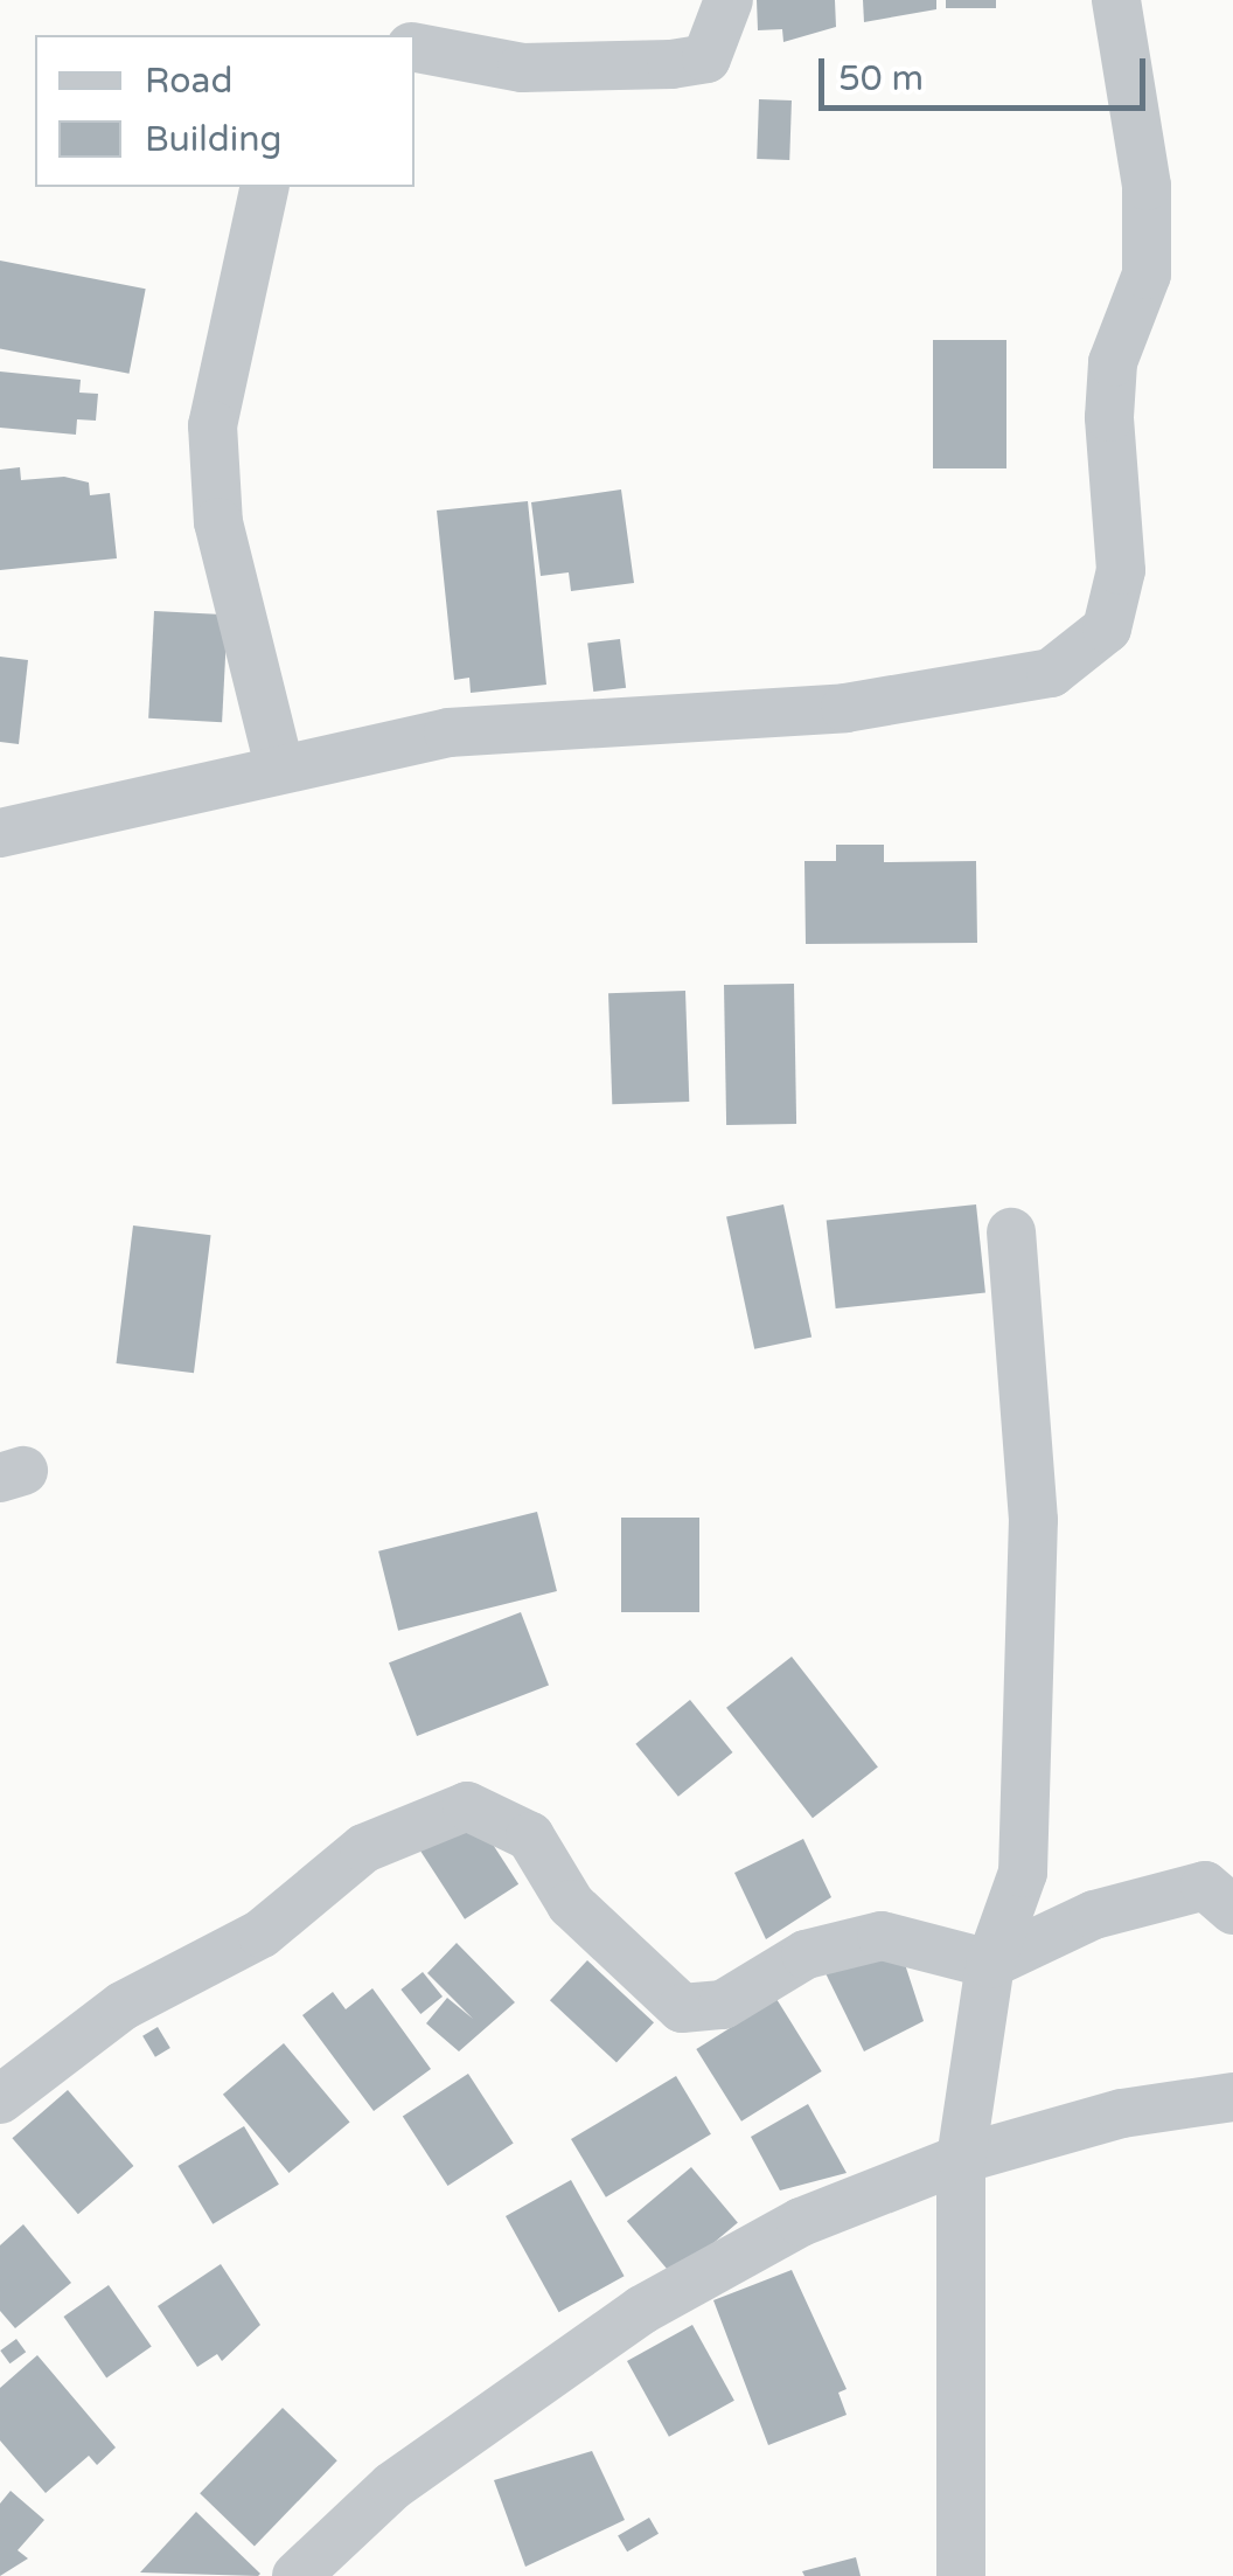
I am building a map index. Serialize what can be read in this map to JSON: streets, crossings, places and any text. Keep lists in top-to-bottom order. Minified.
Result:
{"legend":["Road","Building"],"scale_bar":"50 m"}
